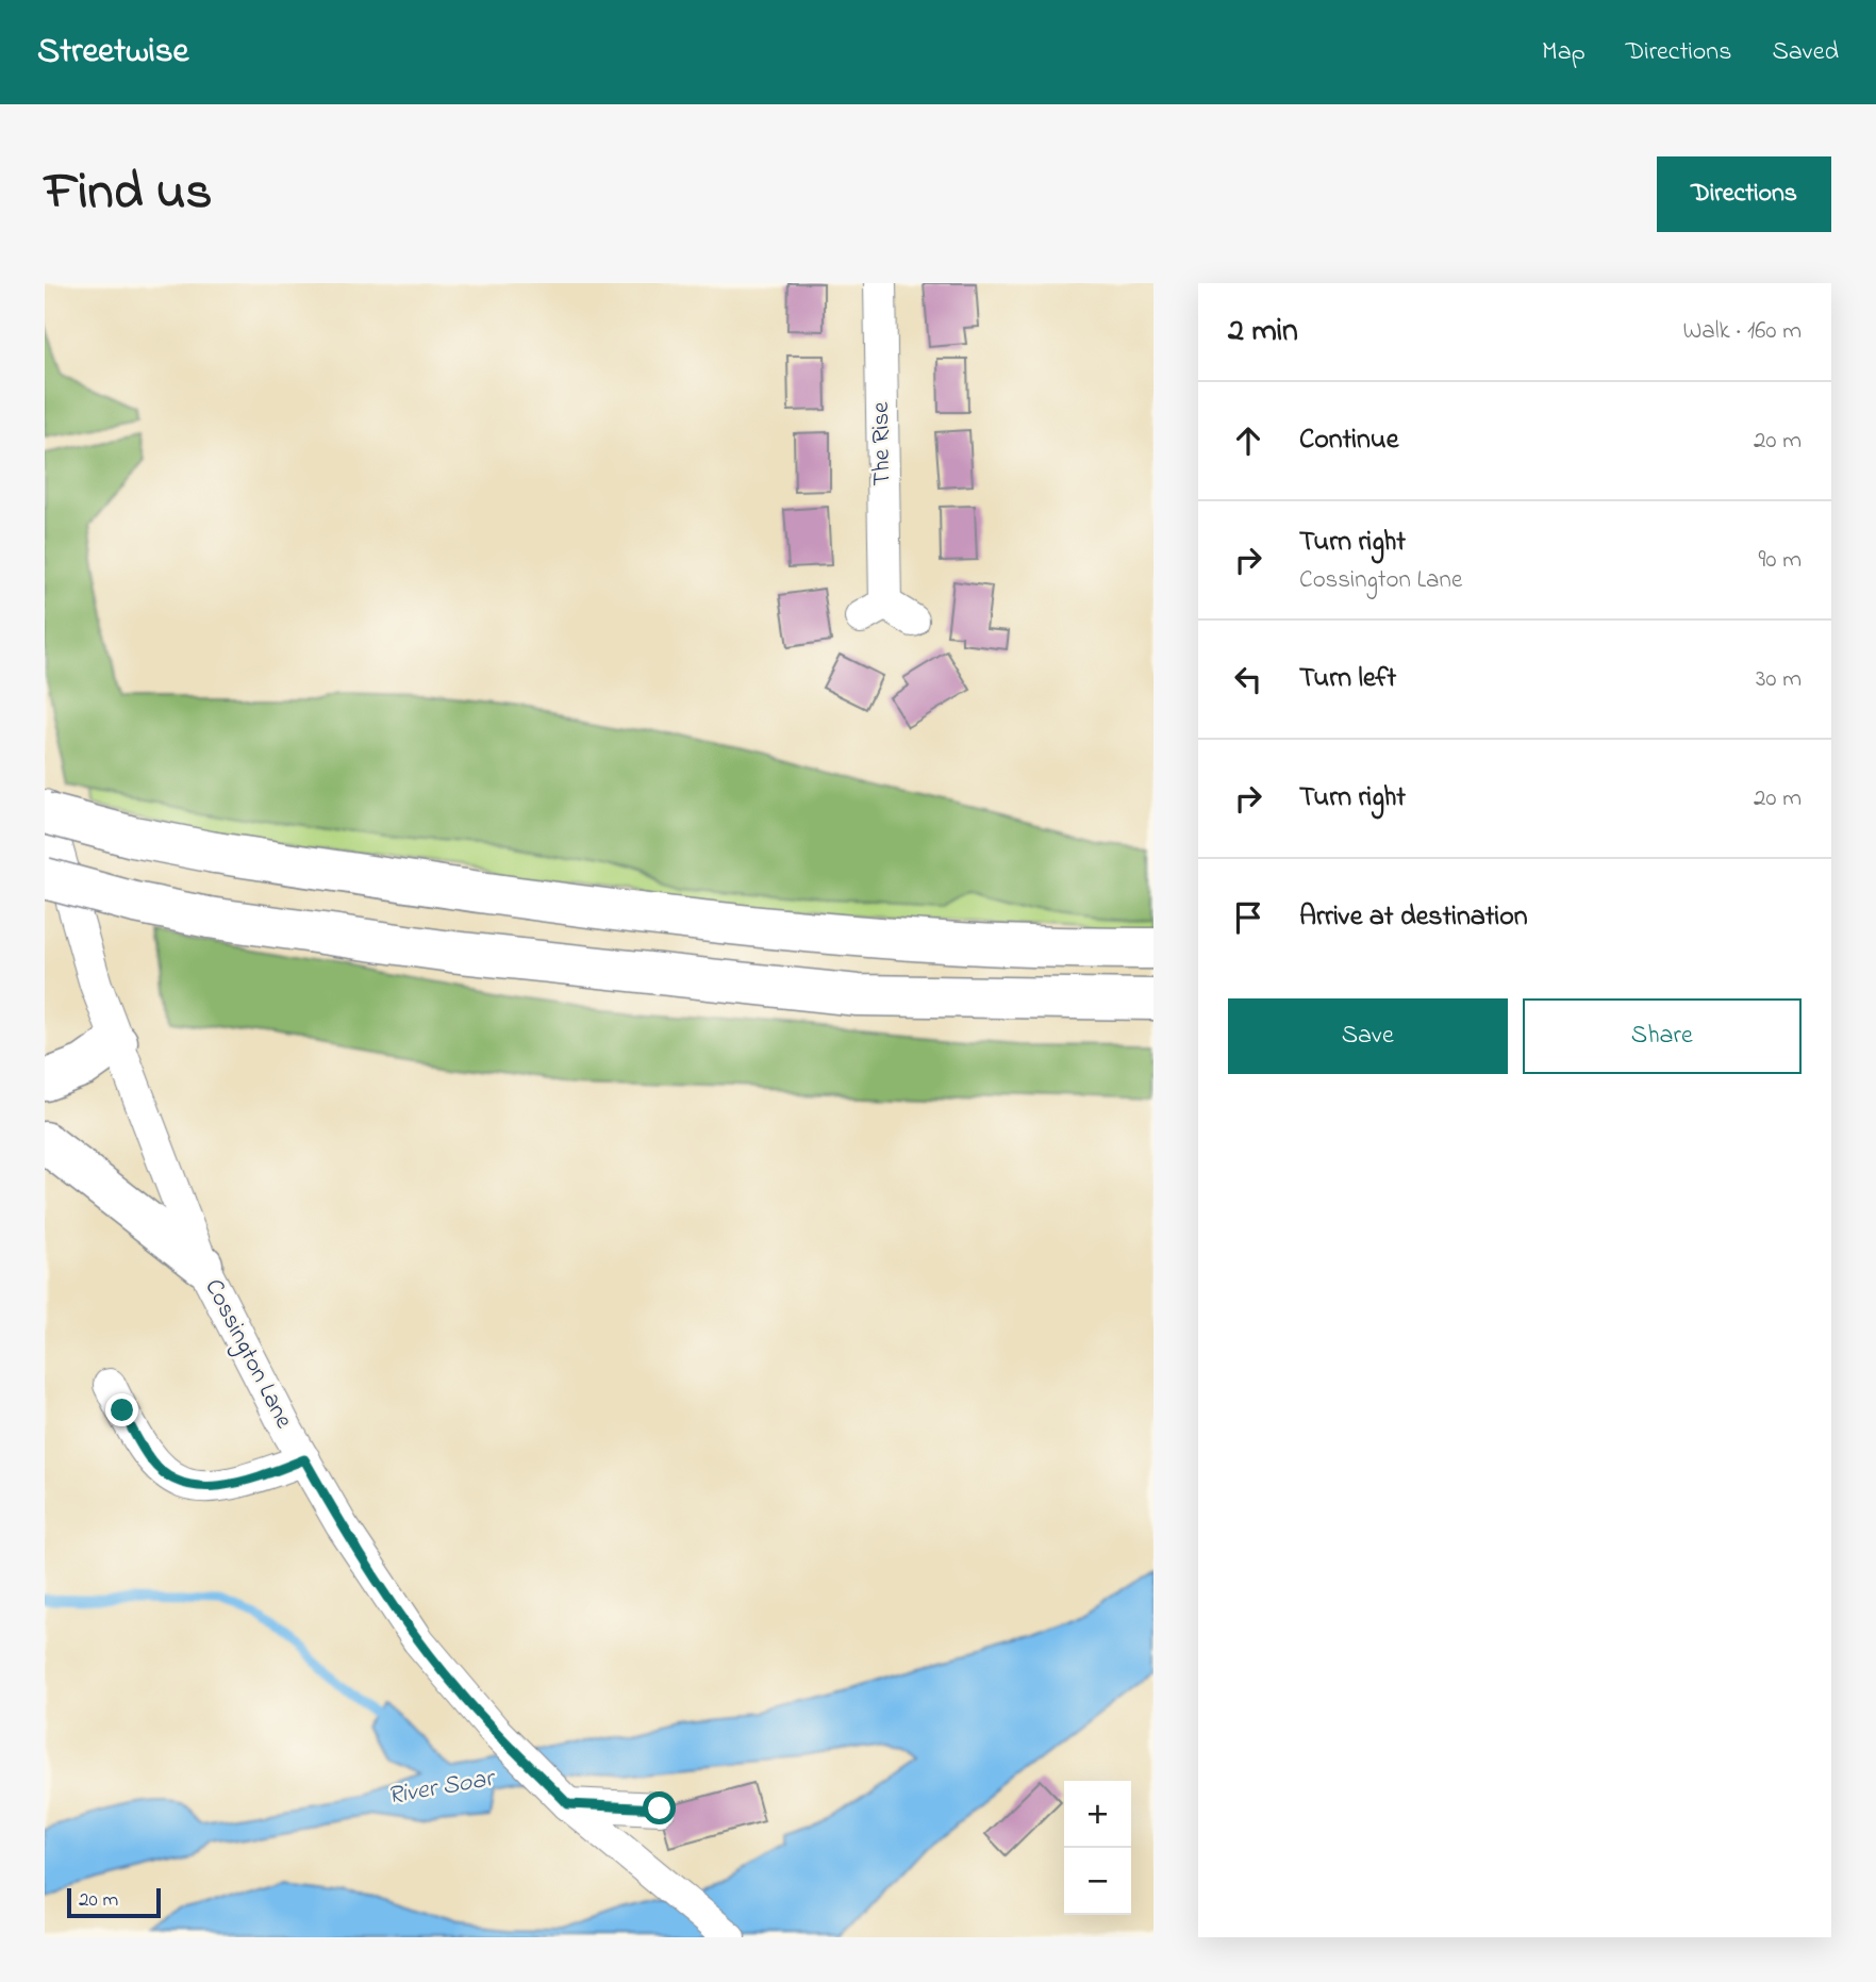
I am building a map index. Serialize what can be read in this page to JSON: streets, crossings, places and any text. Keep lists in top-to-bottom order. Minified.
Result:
{"streets":{"street":["The Rise","Cossington Lane"]},"water":["River Soar"],"scale_bar":"20 m","page":{"header":"Streetwise","nav":["Map","Directions","Saved"],"title":"Find us","buttons":["Directions",["Save","Share"]],"heading":["2 min","Walk · 160 m"],"list":[["Continue","20 m"],["Turn right","Cossington Lane","90 m"],["Turn left","30 m"],["Turn right","20 m"],"Arrive at destination"],"map_buttons":["+","−"],"scale":"20 m"}}
